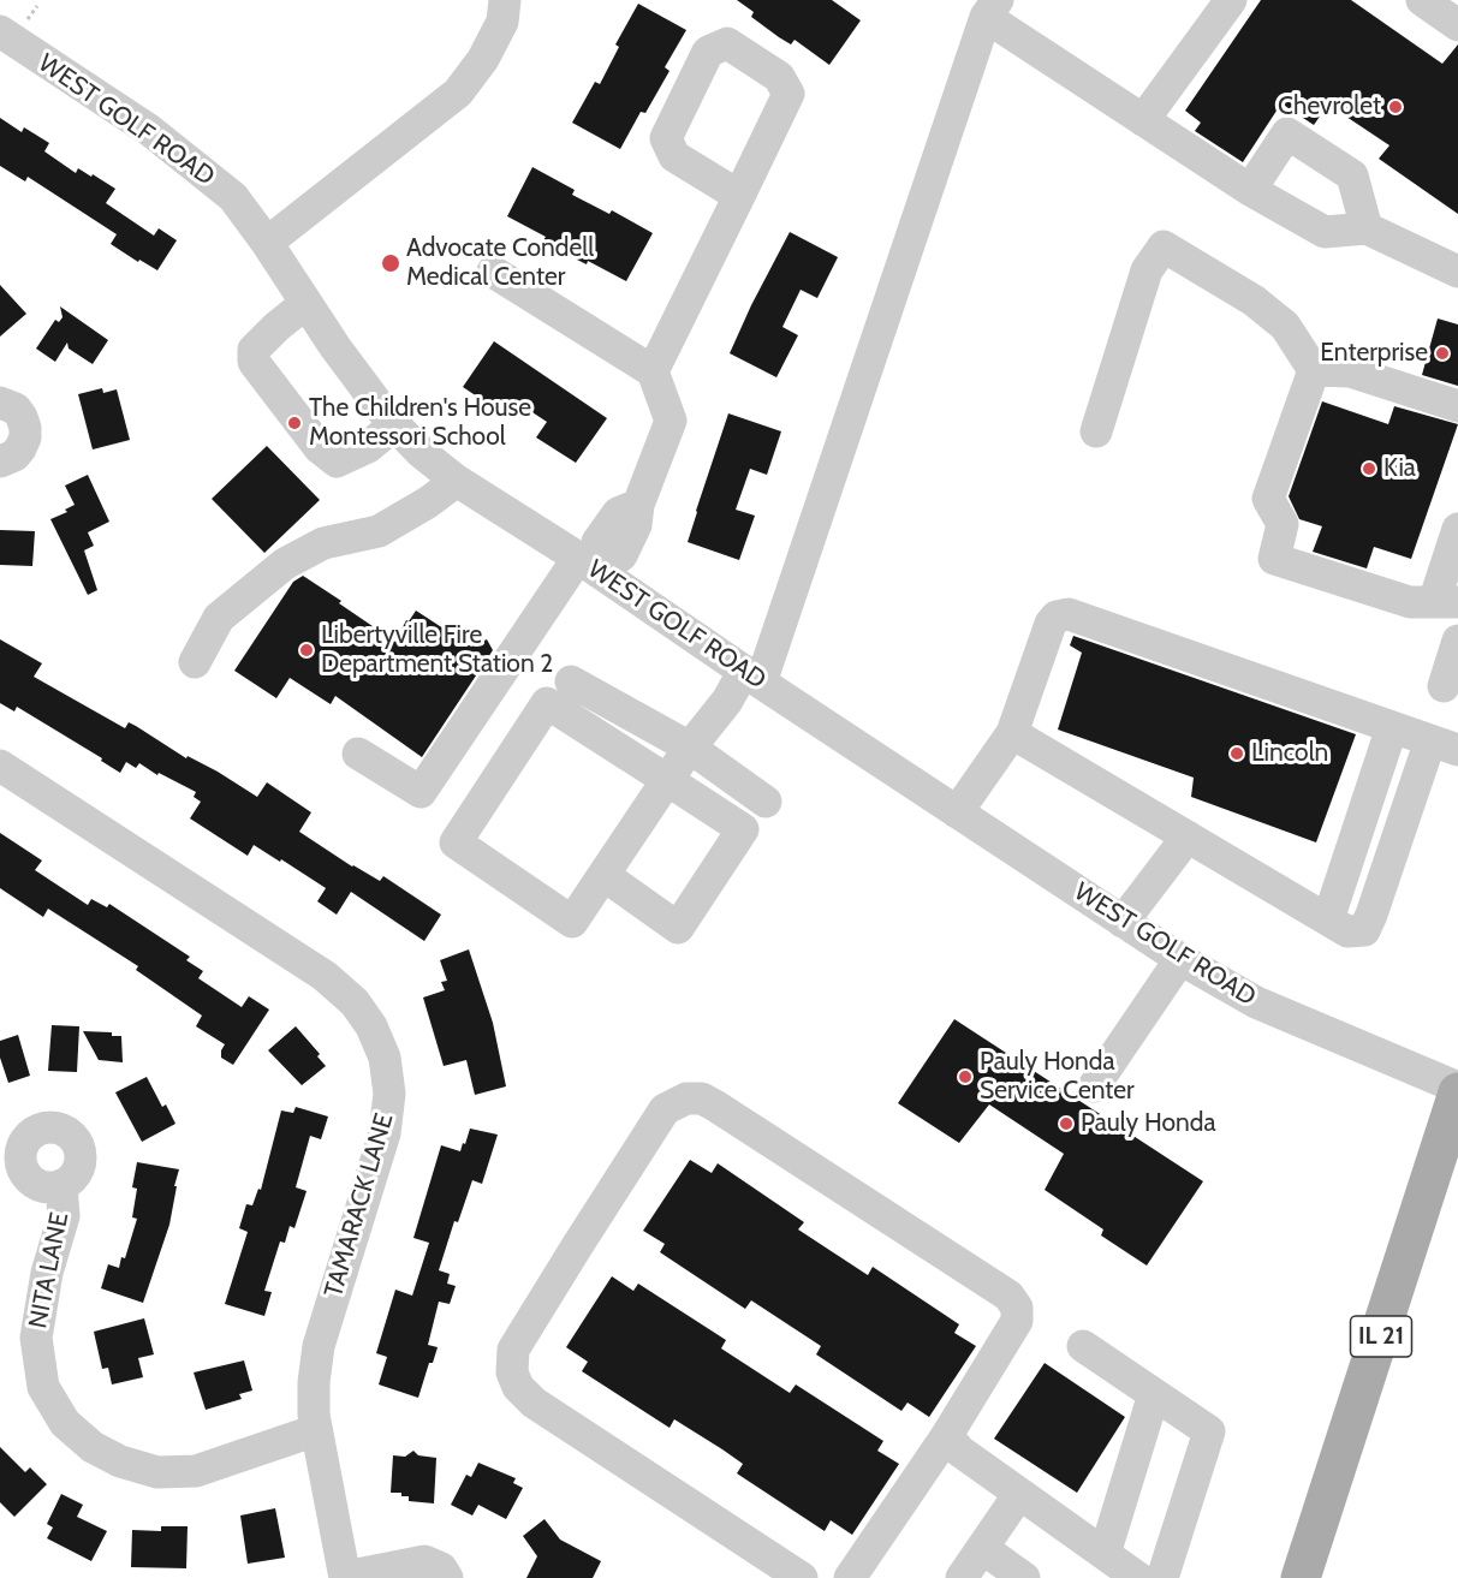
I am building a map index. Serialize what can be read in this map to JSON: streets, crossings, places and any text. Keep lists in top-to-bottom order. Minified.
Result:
{"streets":{"main road":["IL 21"],"street":["WEST GOLF ROAD","TAMARACK LANE","NITA LANE"]},"crossings":[["WEST GOLF ROAD","IL 21"],["TAMARACK LANE","NITA LANE"]],"places":["Chevrolet","Advocate Condell Medical Center","Enterprise","The Children's House Montessori School","Kia","Libertyville Fire Department Station 2","Lincoln","Pauly Honda Service Center","Pauly Honda"]}
